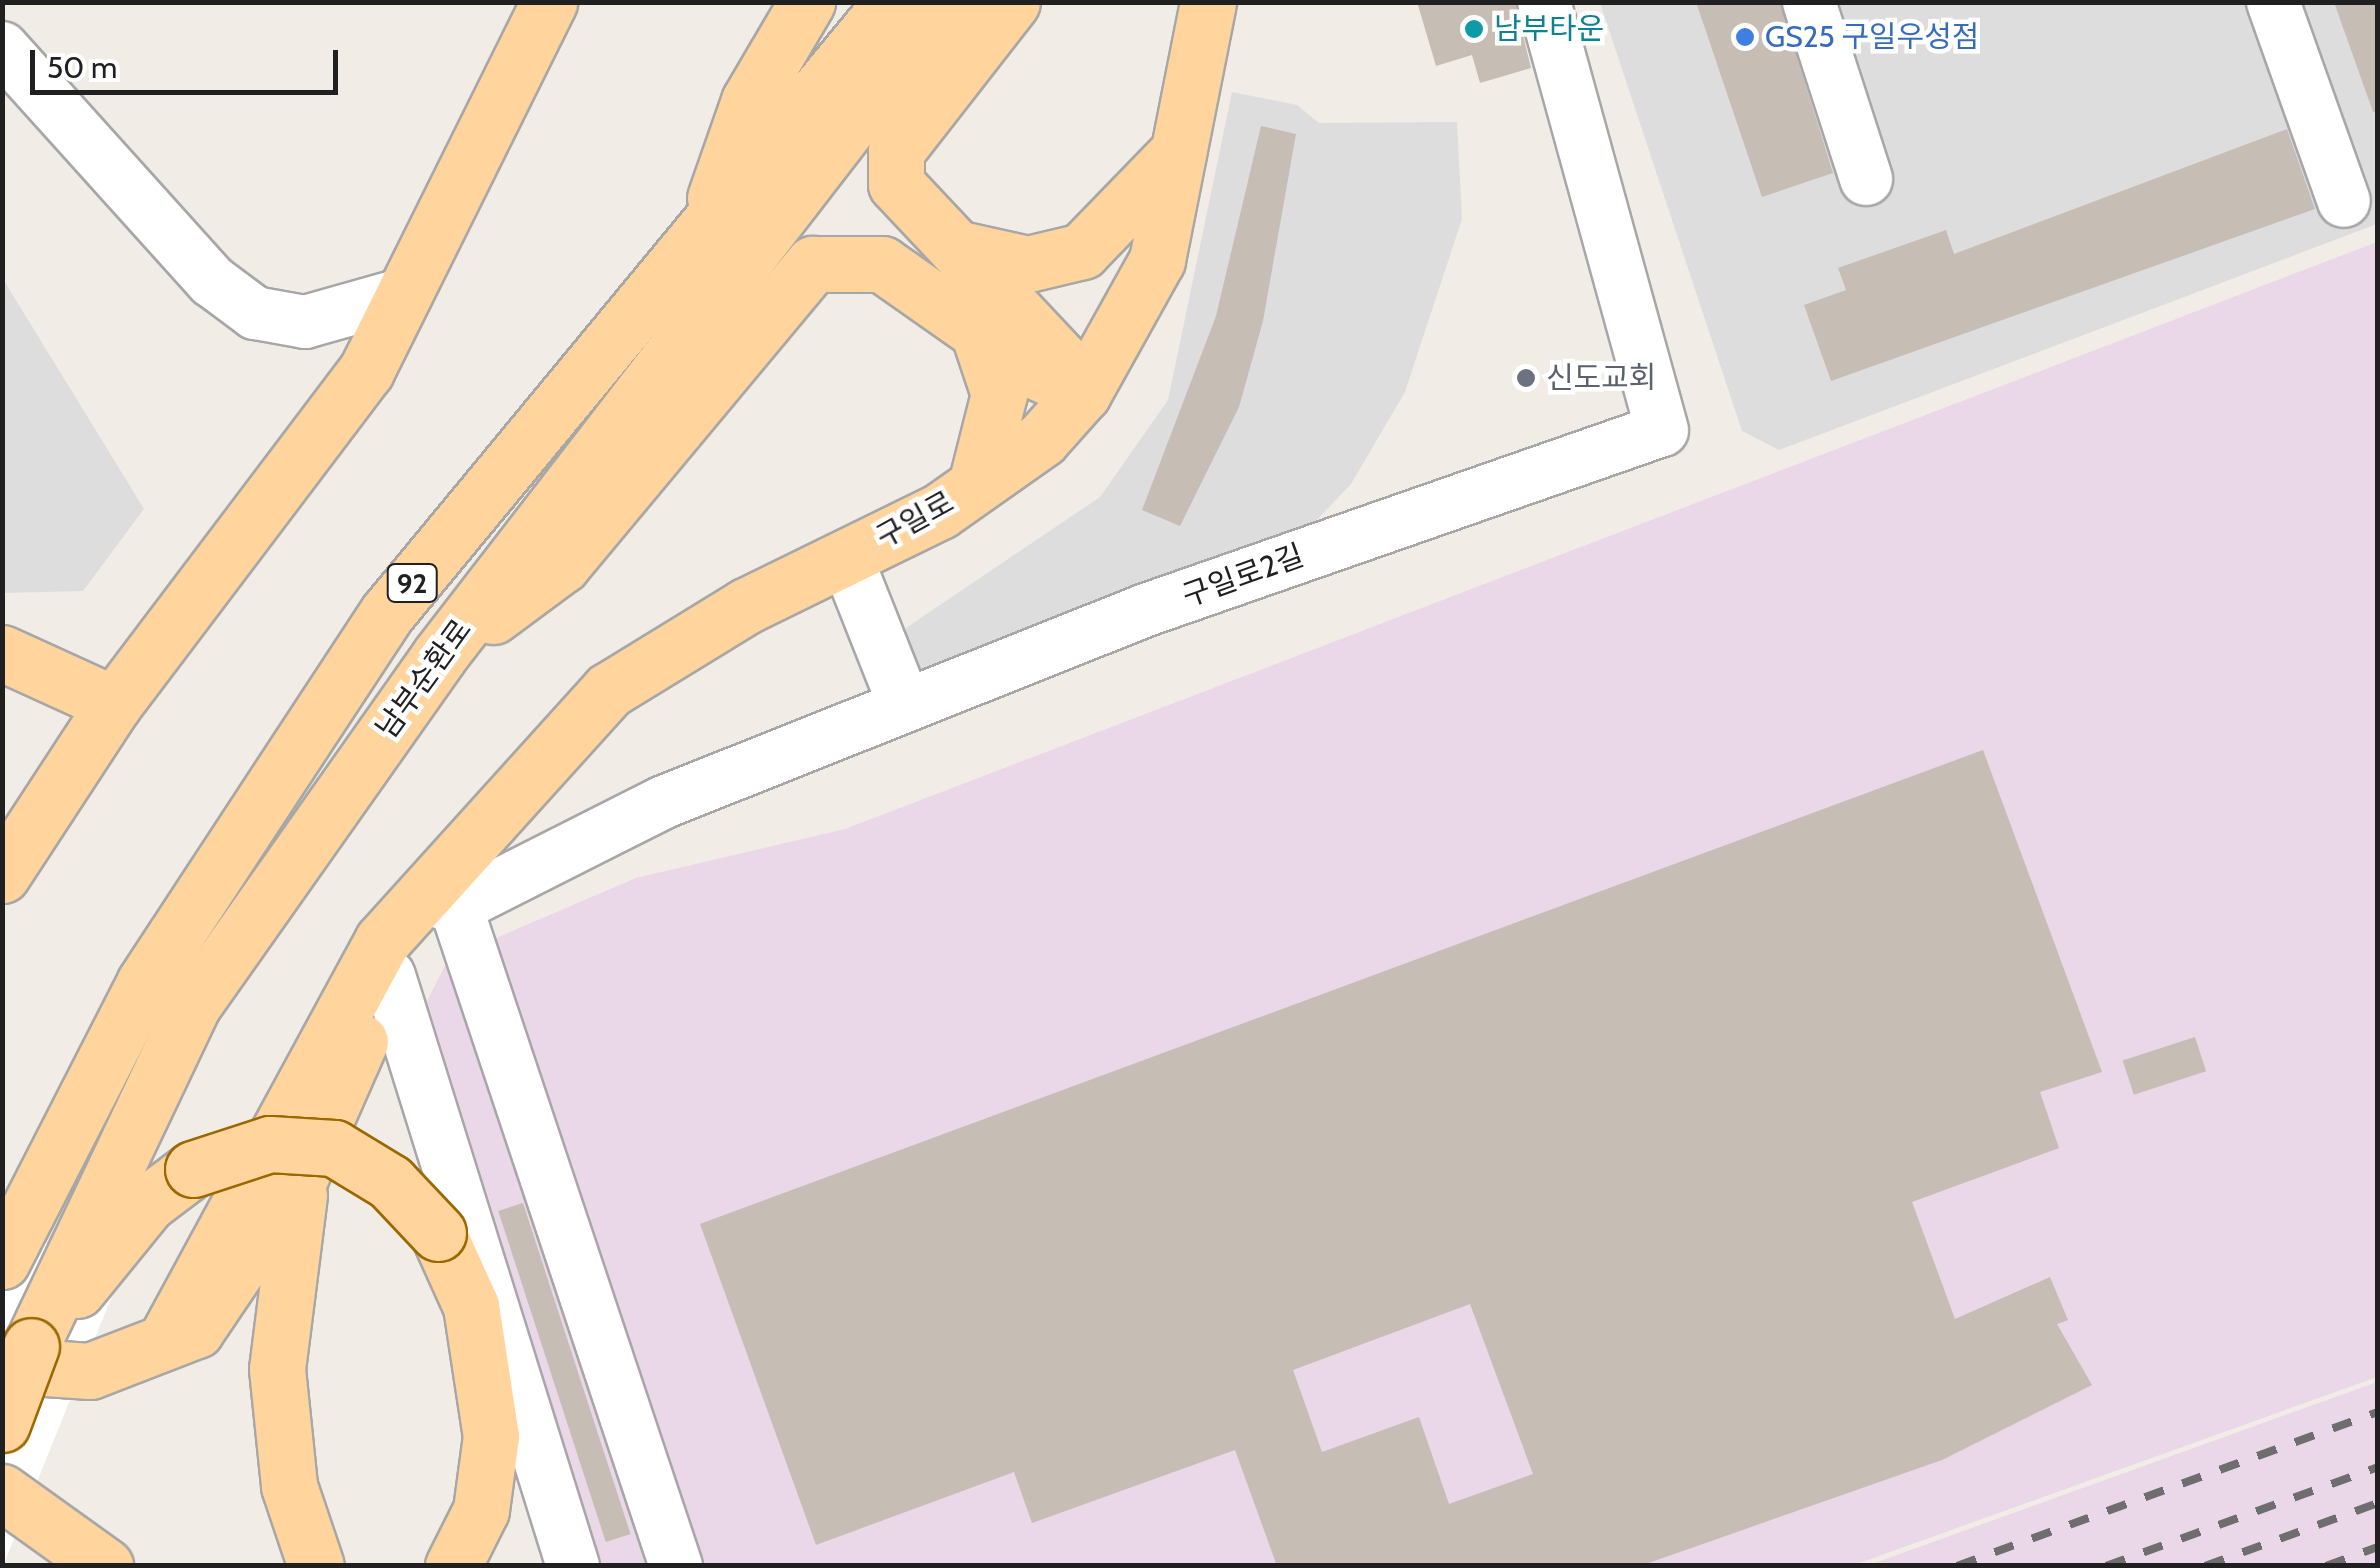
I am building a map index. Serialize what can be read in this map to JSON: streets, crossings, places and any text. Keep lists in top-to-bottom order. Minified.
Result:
{"streets":{"main road":["구일로","92","남부순환로"],"street":["구일로2길"]},"crossings":[["구일로","구일로2길"]],"places":["남부타운","GS25 구일우성점","신도교회"],"scale_bar":"50 m"}
